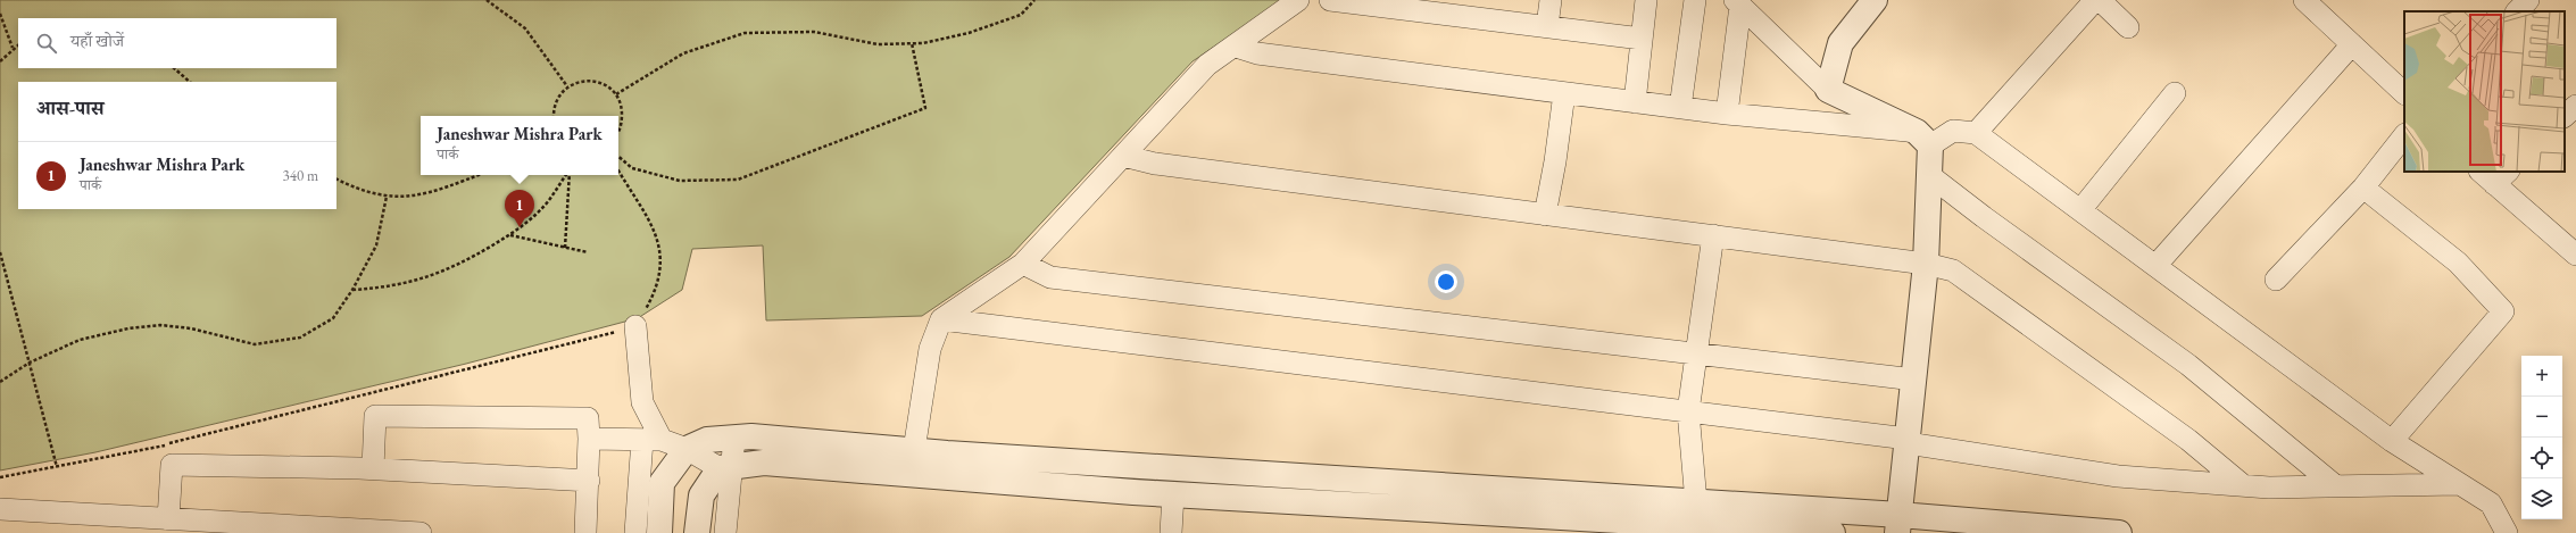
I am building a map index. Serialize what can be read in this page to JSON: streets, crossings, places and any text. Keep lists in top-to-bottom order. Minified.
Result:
{"page":{"search":"यहाँ खोजें","heading":"आस-पास","popup":["Janeshwar Mishra Park","पार्क"],"list":[{"mark":"1","name":"Janeshwar Mishra Park","note":"पार्क","value":"340 m"}],"pins":"1","map_buttons":["+","−"]}}
